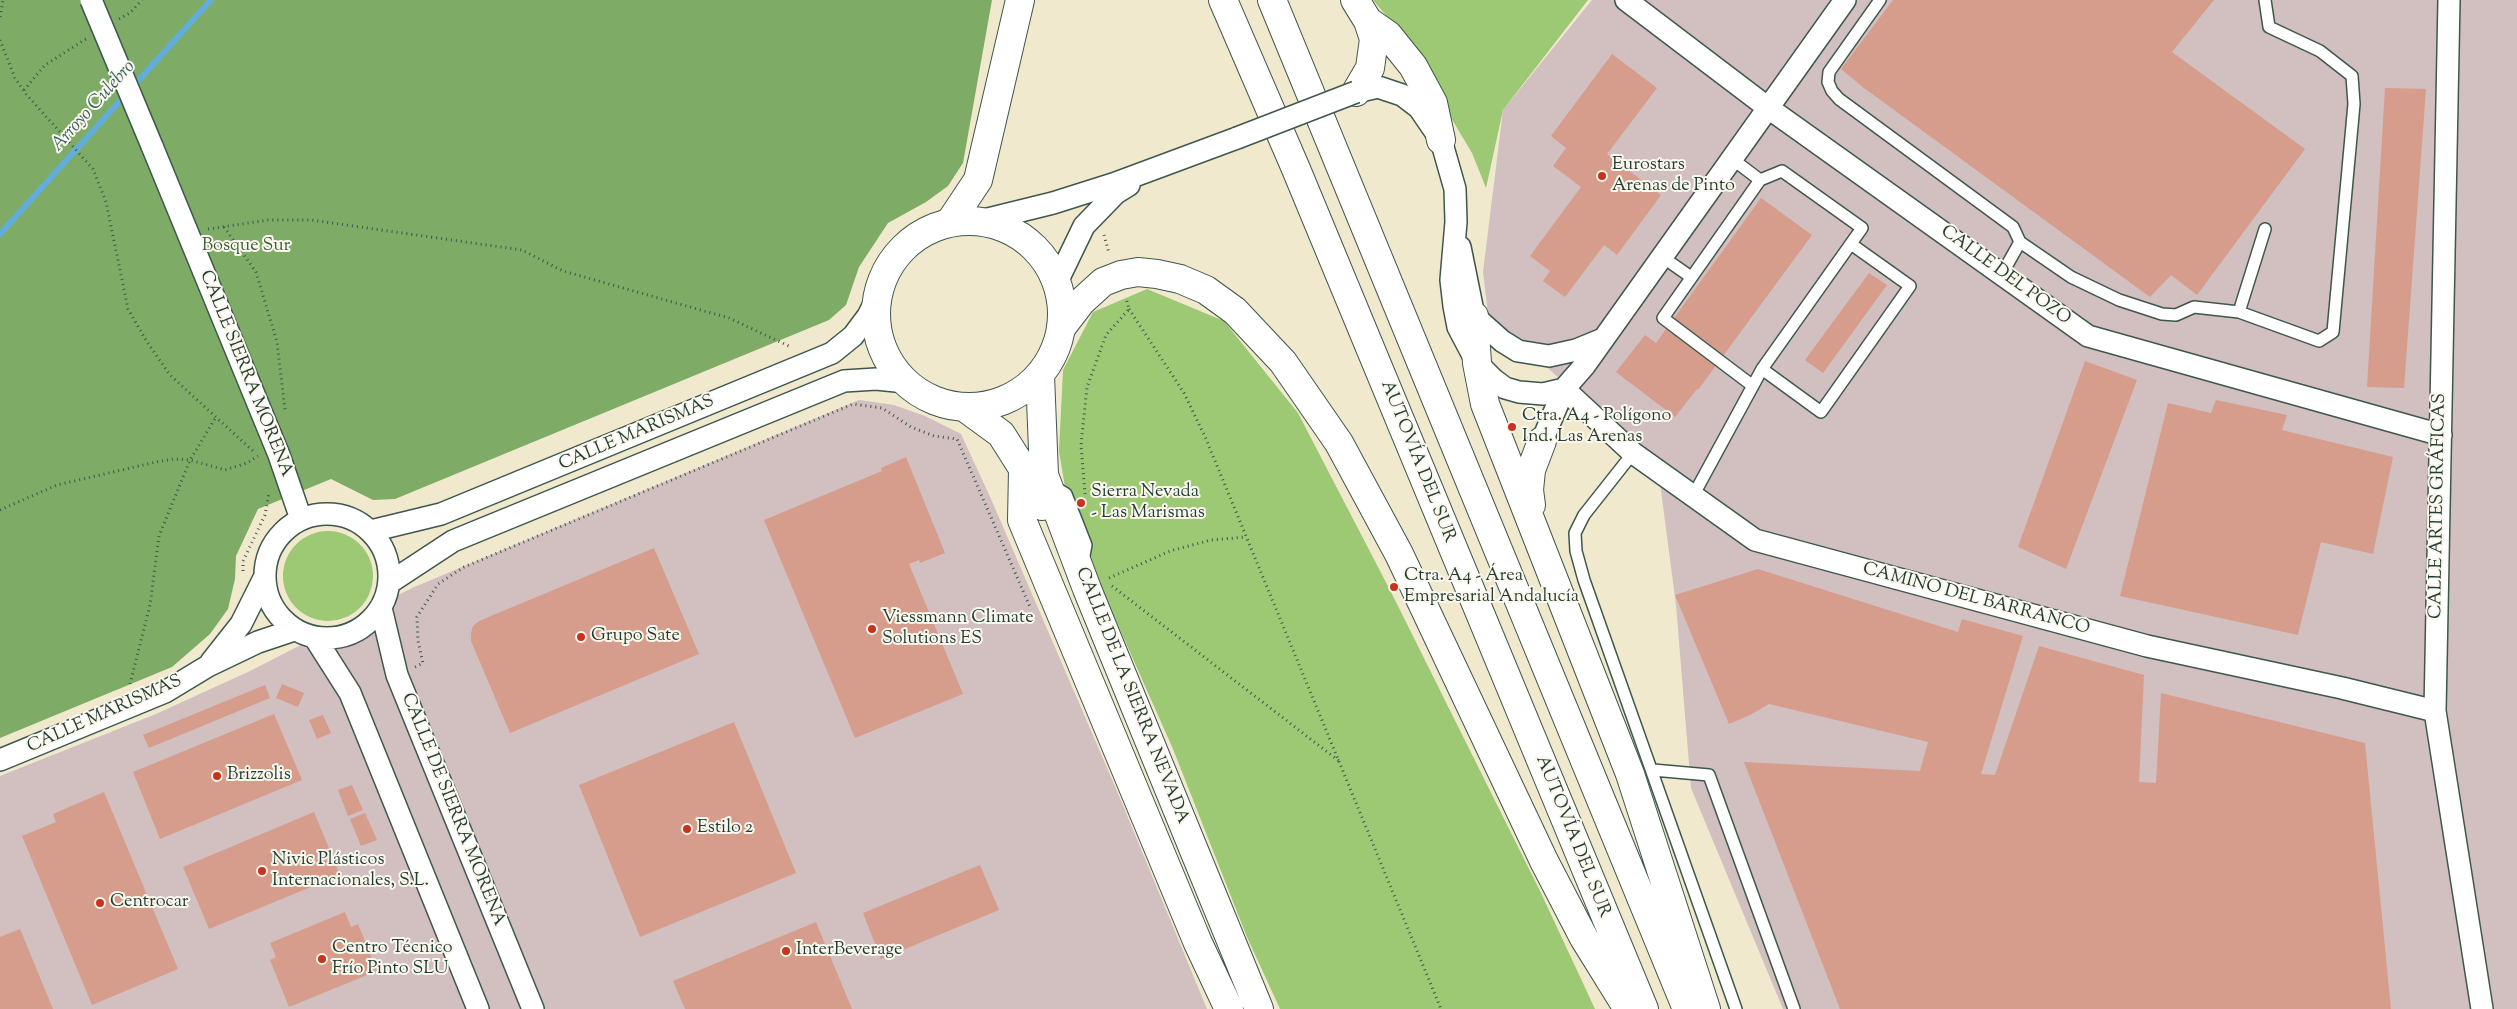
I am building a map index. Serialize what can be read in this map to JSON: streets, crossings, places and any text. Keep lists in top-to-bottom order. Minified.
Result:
{"streets":{"main road":["AUTOVÍA DEL SUR","CALLE DE LA SIERRA NEVADA"],"street":["CALLE DEL POZO","CALLE SIERRA MORENA","CALLE MARISMAS","CALLE ARTES GRÁFICAS","CAMINO DEL BARRANCO","CALLE DE SIERRA MORENA"]},"crossings":[["CALLE DEL POZO","CALLE ARTES GRÁFICAS"],["CALLE SIERRA MORENA","CALLE MARISMAS"],["CALLE SIERRA MORENA","CALLE DE SIERRA MORENA"],["CALLE MARISMAS","CALLE DE SIERRA MORENA"],["CALLE ARTES GRÁFICAS","CAMINO DEL BARRANCO"]],"water":["Arroyo Culebro"],"parks":["Bosque Sur"],"places":["Eurostars Arenas de Pinto","Ctra. A4 - Polígono Ind. Las Arenas","Sierra Nevada - Las Marismas","Ctra. A4 - Área Empresarial Andalucía","Viessmann Climate Solutions ES","Grupo Sate","Brizzolis","Estilo 2","Nivic Plásticos Internacionales, S.L.","Centrocar","InterBeverage","Centro Técnico Frío Pinto SLU"]}
